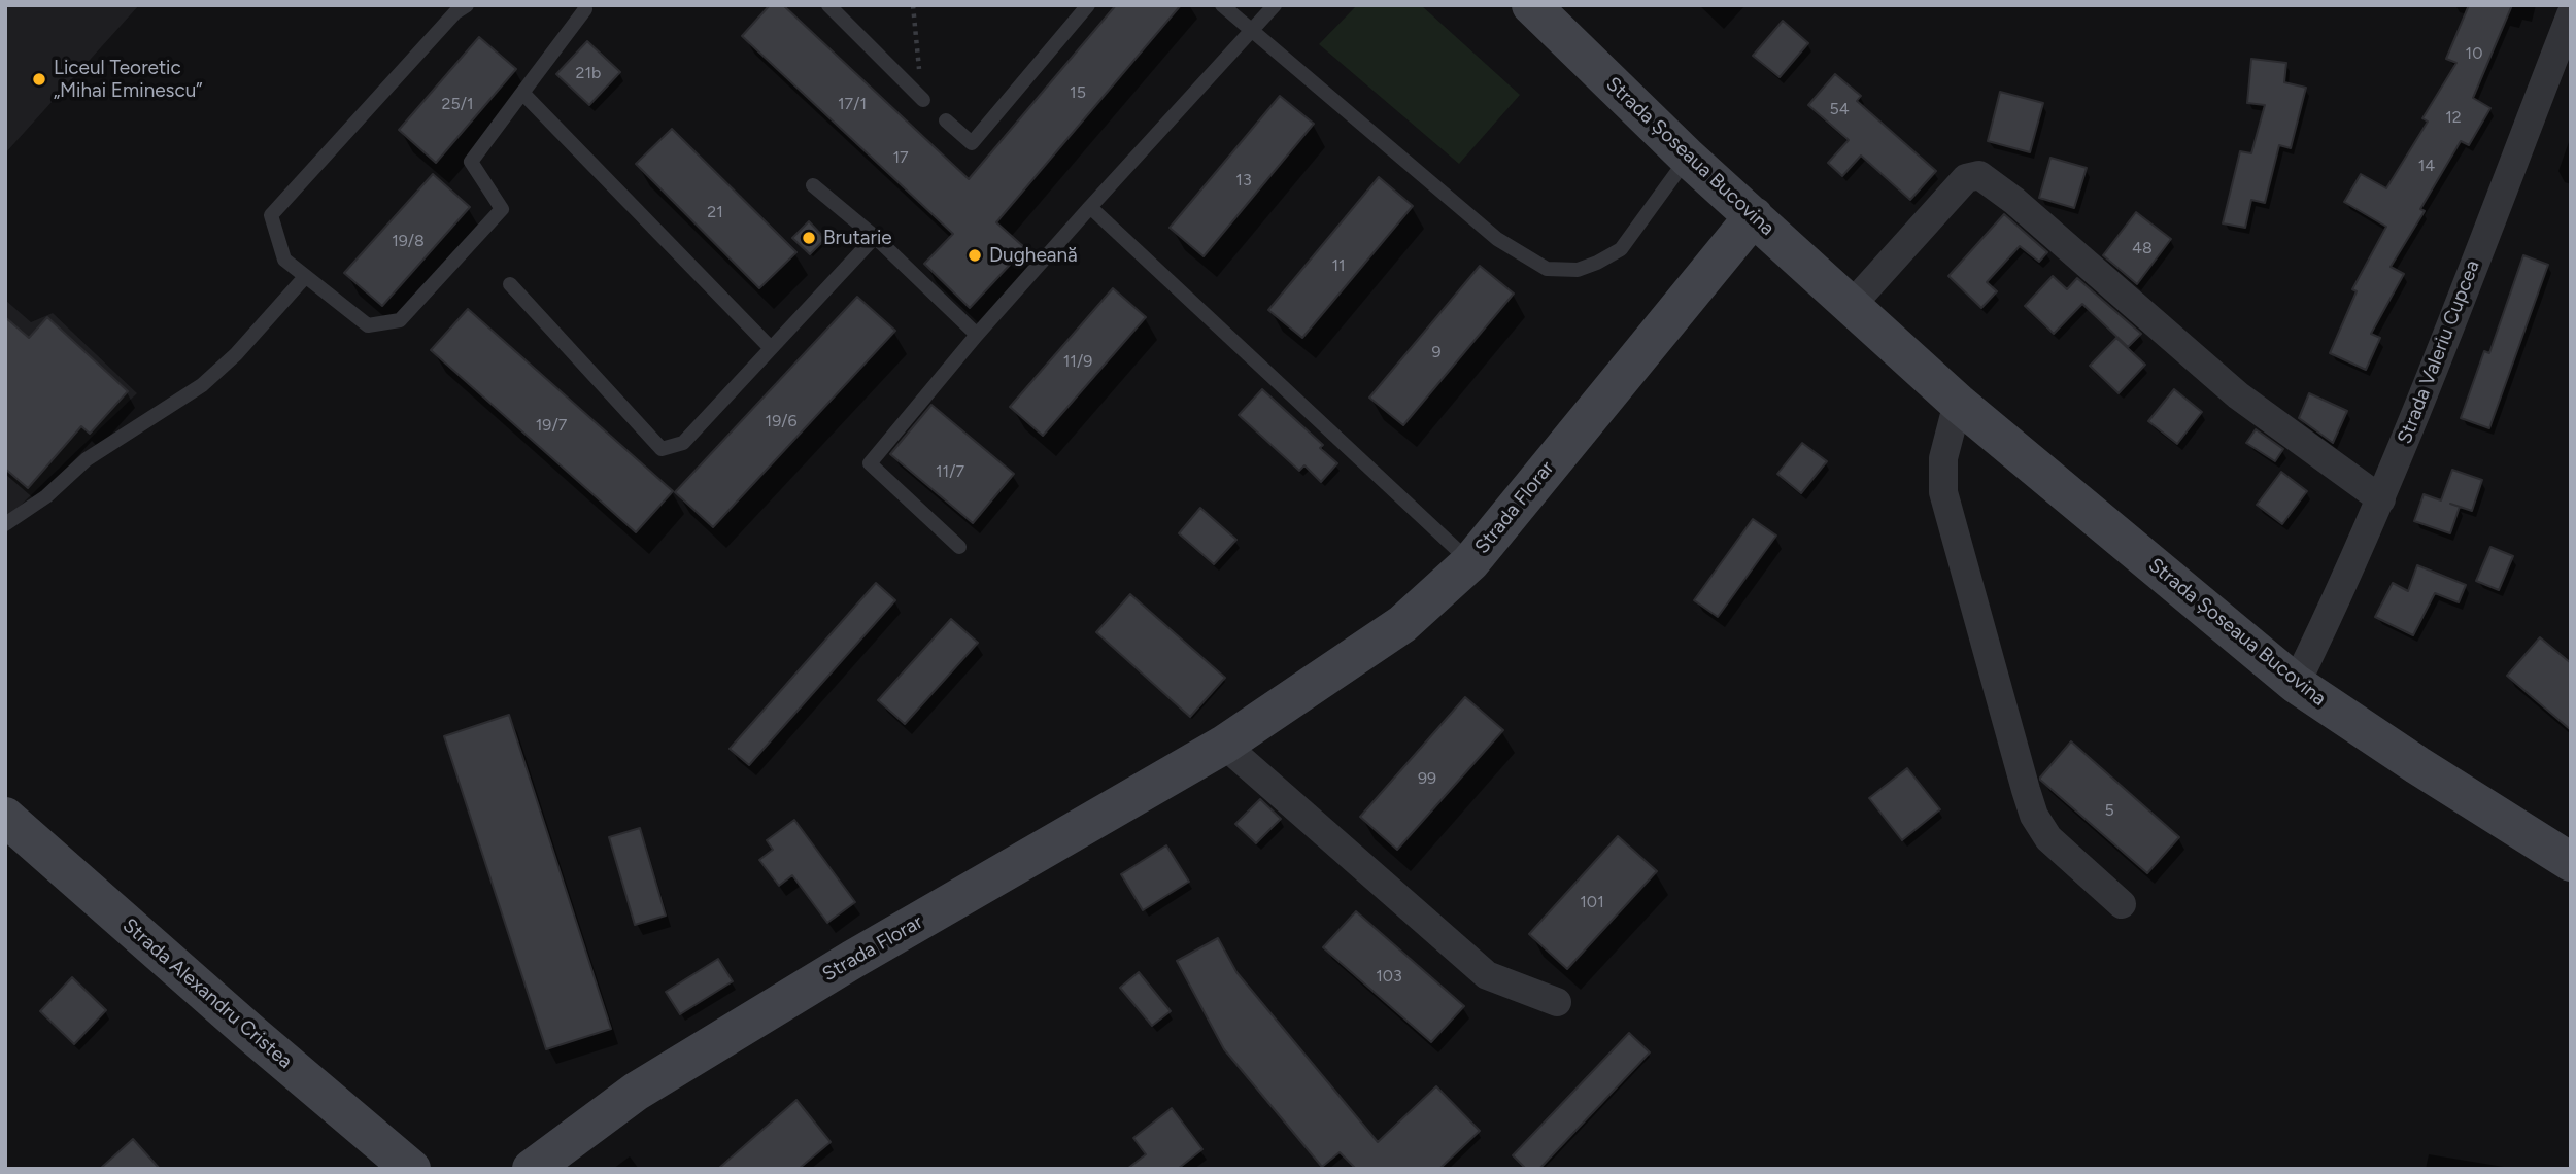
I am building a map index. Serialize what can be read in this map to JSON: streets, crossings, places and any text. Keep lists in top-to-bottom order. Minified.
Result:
{"streets":{"street":["Strada Șoseaua Bucovina","Strada Valeriu Cupcea","Strada Florar","Strada Alexandru Cristea"]},"crossings":[["Strada Șoseaua Bucovina","Strada Valeriu Cupcea"],["Strada Șoseaua Bucovina","Strada Florar"]],"places":["Liceul Teoretic „Mihai Eminescu”","Brutarie","Dugheană"],"house_numbers":["10","21b","15","25/1","17/1","54","12","17","14","13","21","19/8","48","11","9","11/9","19/6","19/7","11/7","99","5","101","103"]}
